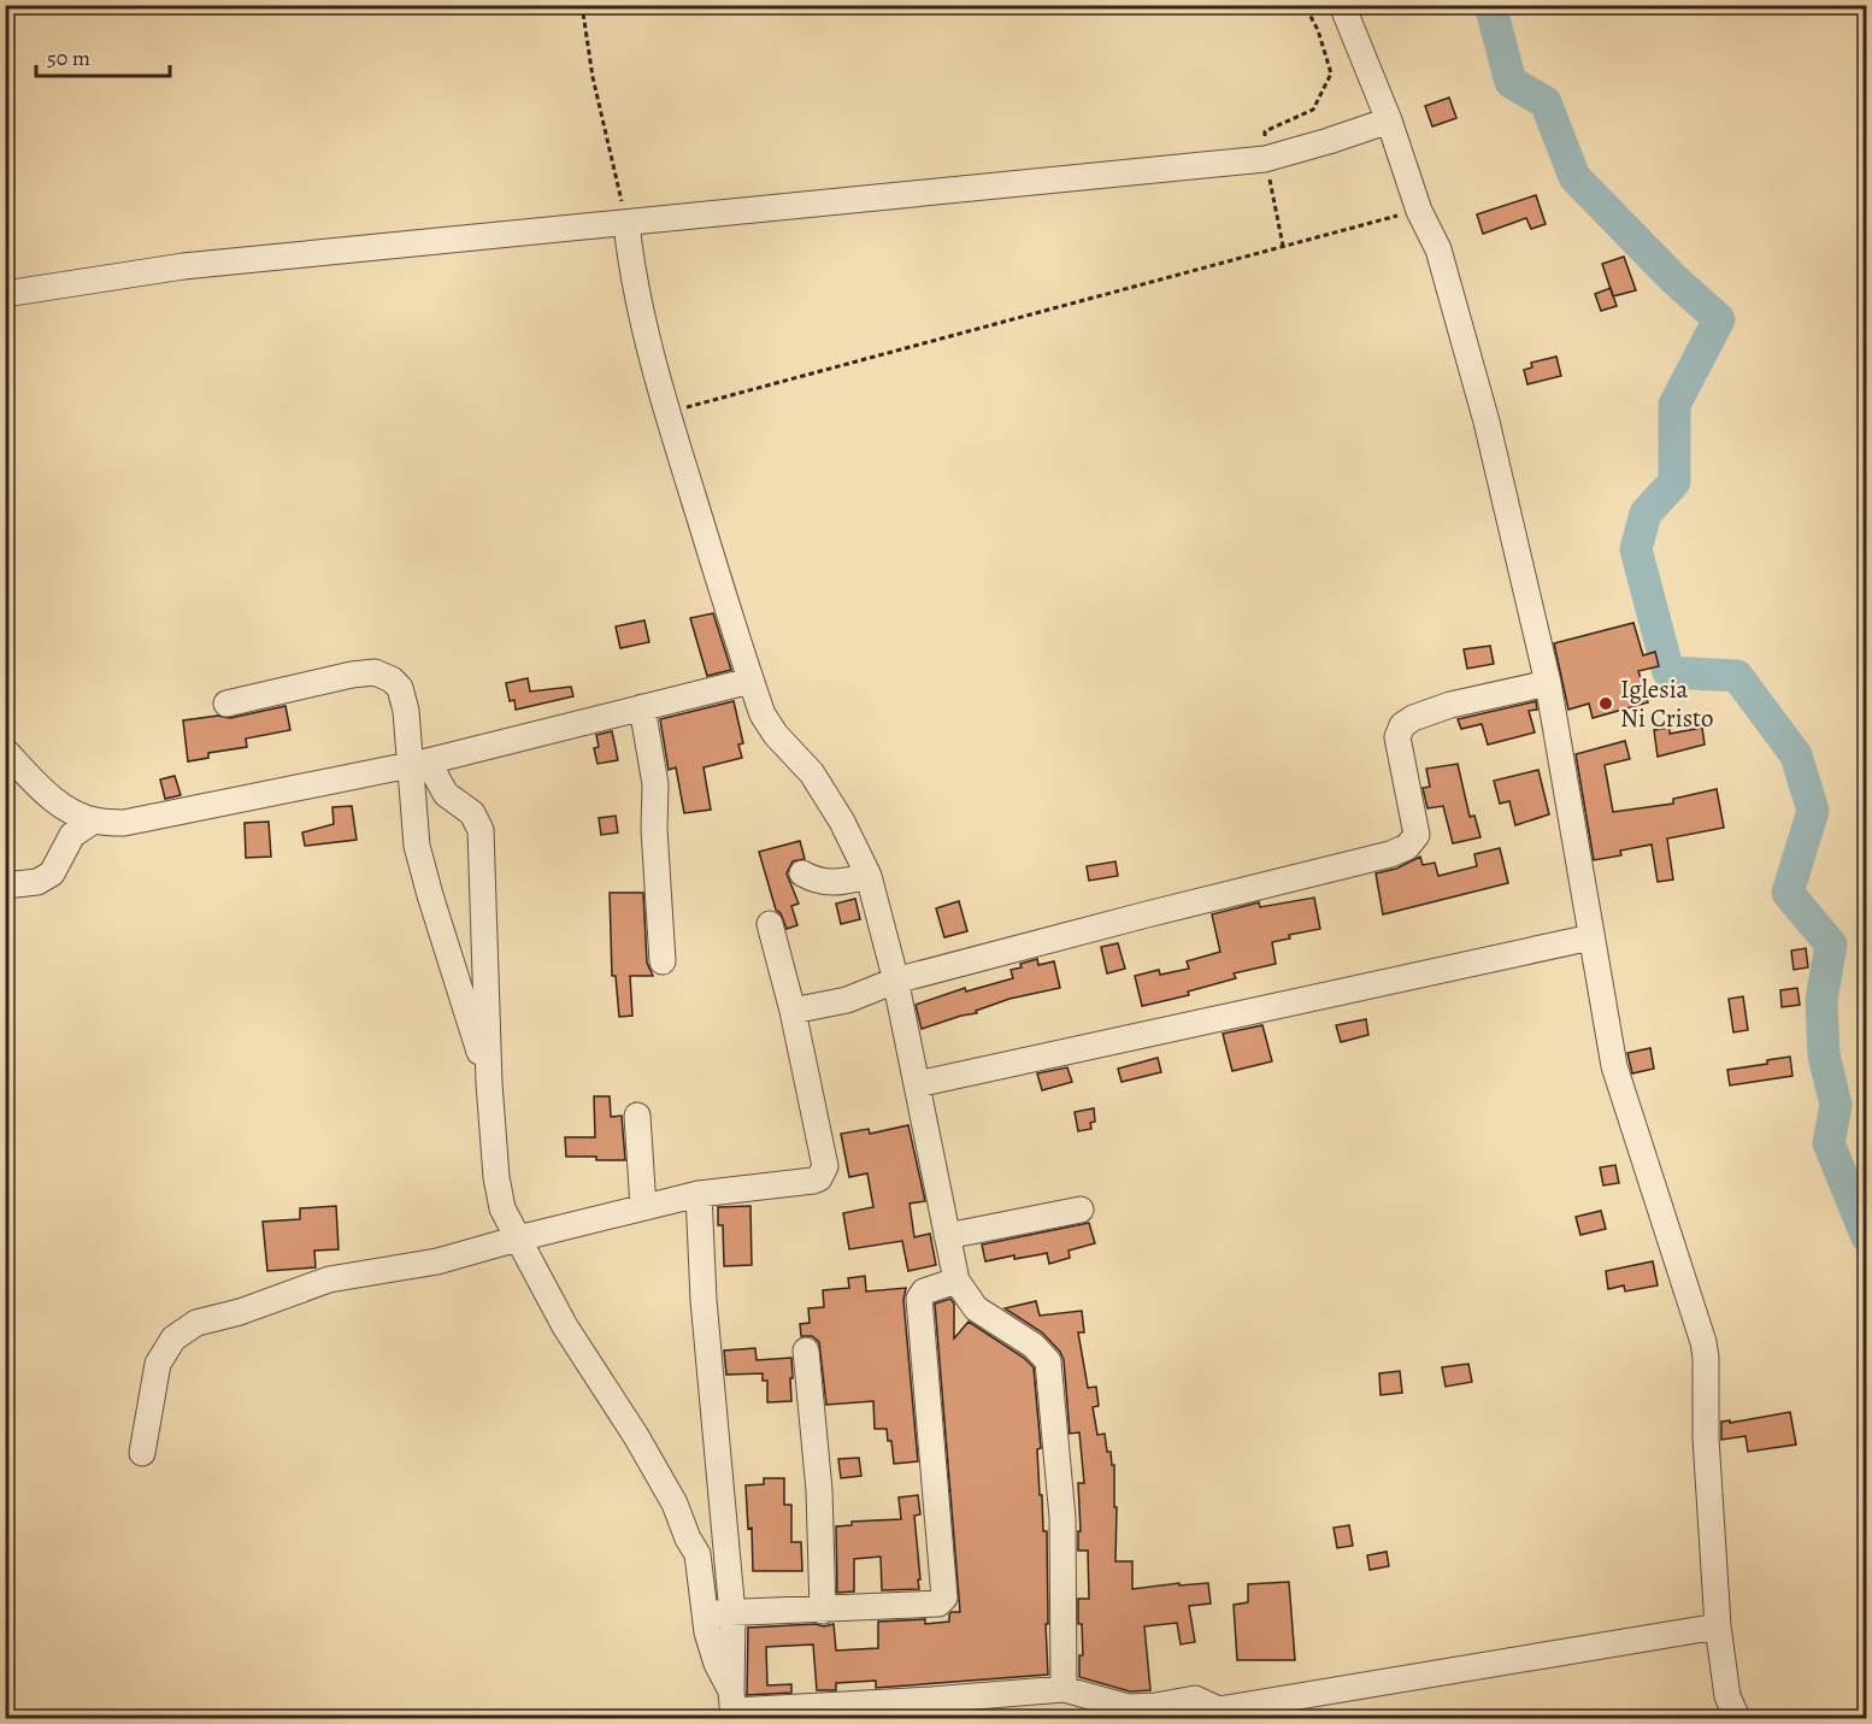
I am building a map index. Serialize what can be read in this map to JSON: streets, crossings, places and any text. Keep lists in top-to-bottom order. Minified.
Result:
{"places":["Iglesia Ni Cristo"],"scale_bar":"50 m"}
